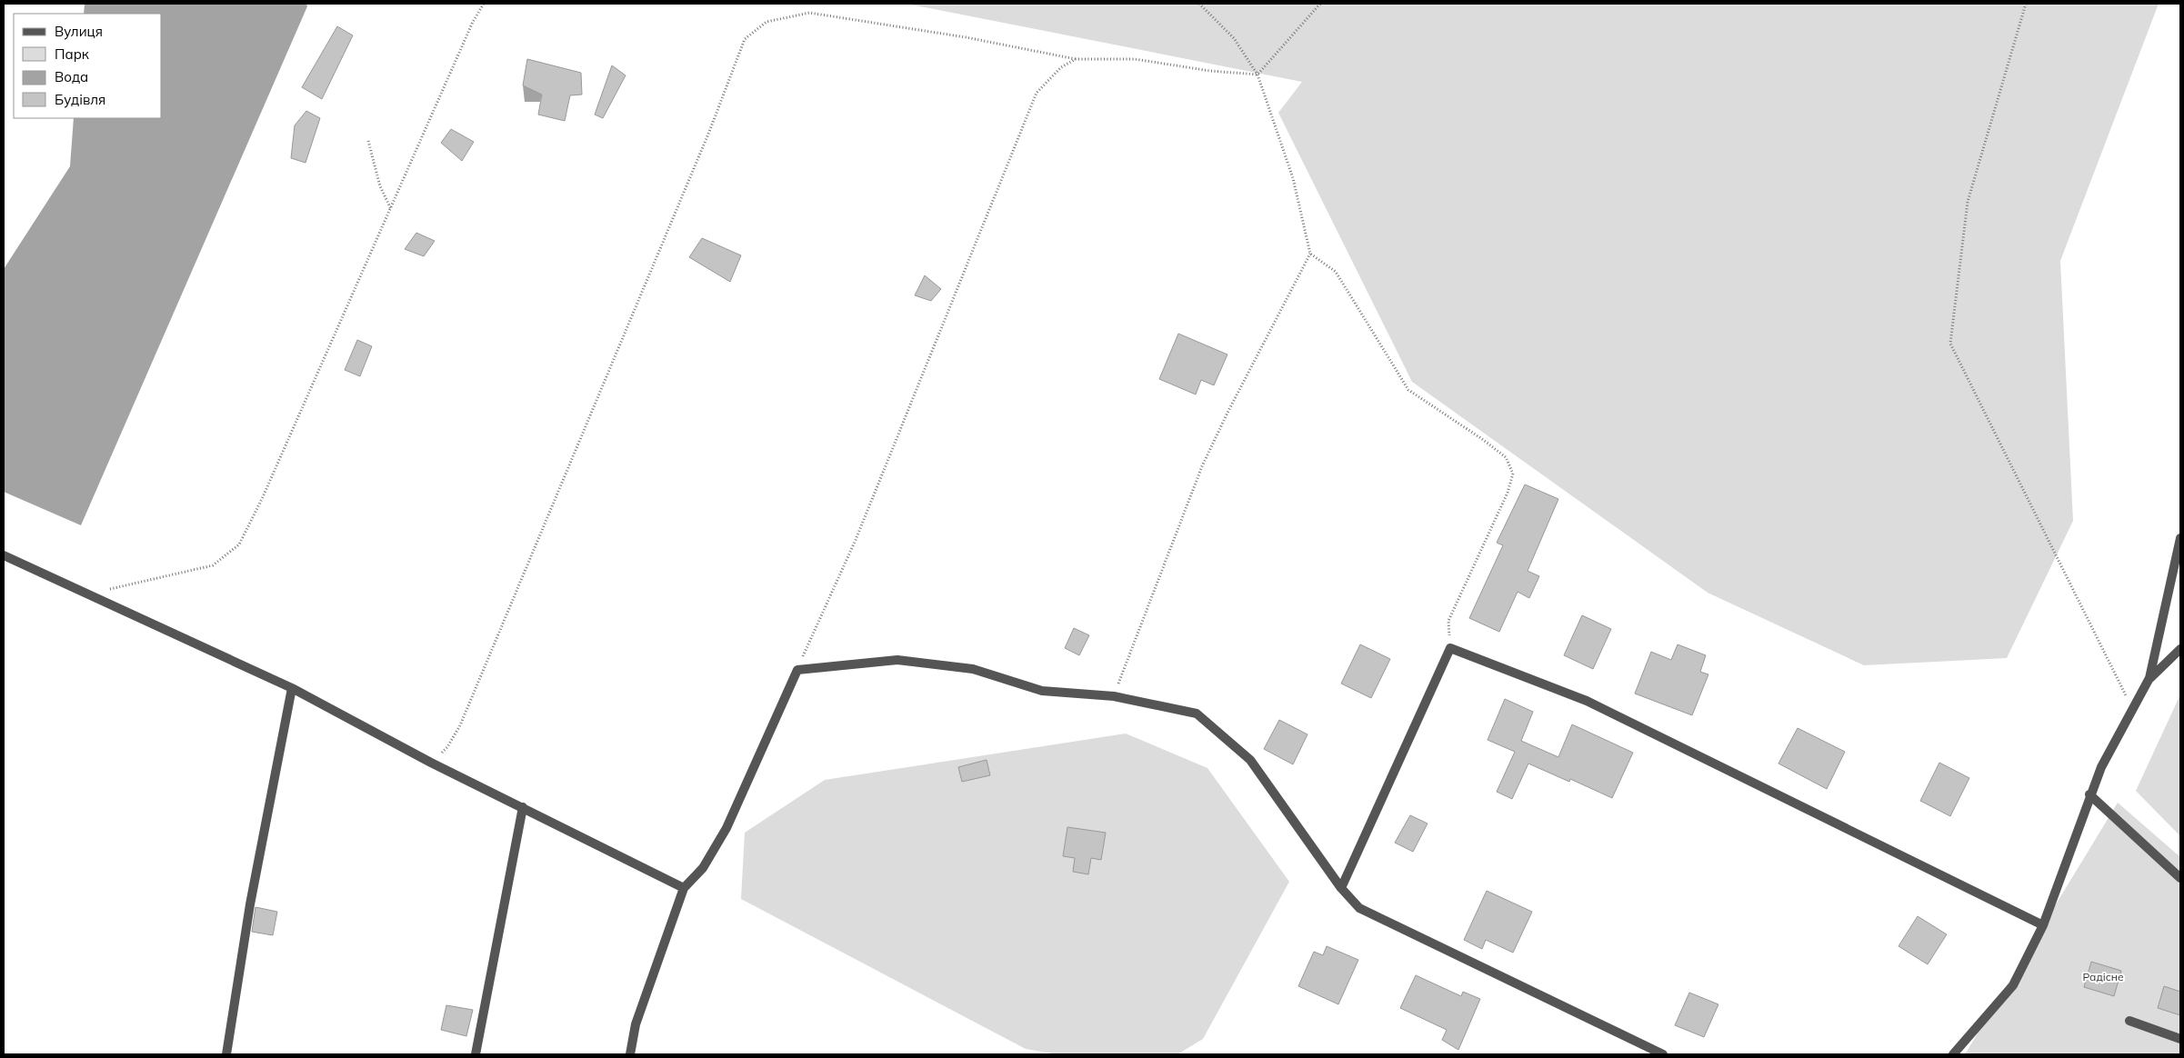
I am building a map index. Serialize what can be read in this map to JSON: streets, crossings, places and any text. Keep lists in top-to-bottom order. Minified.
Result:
{"parks":["Радісне"],"legend":["Вулиця","Парк","Вода","Будівля"]}
